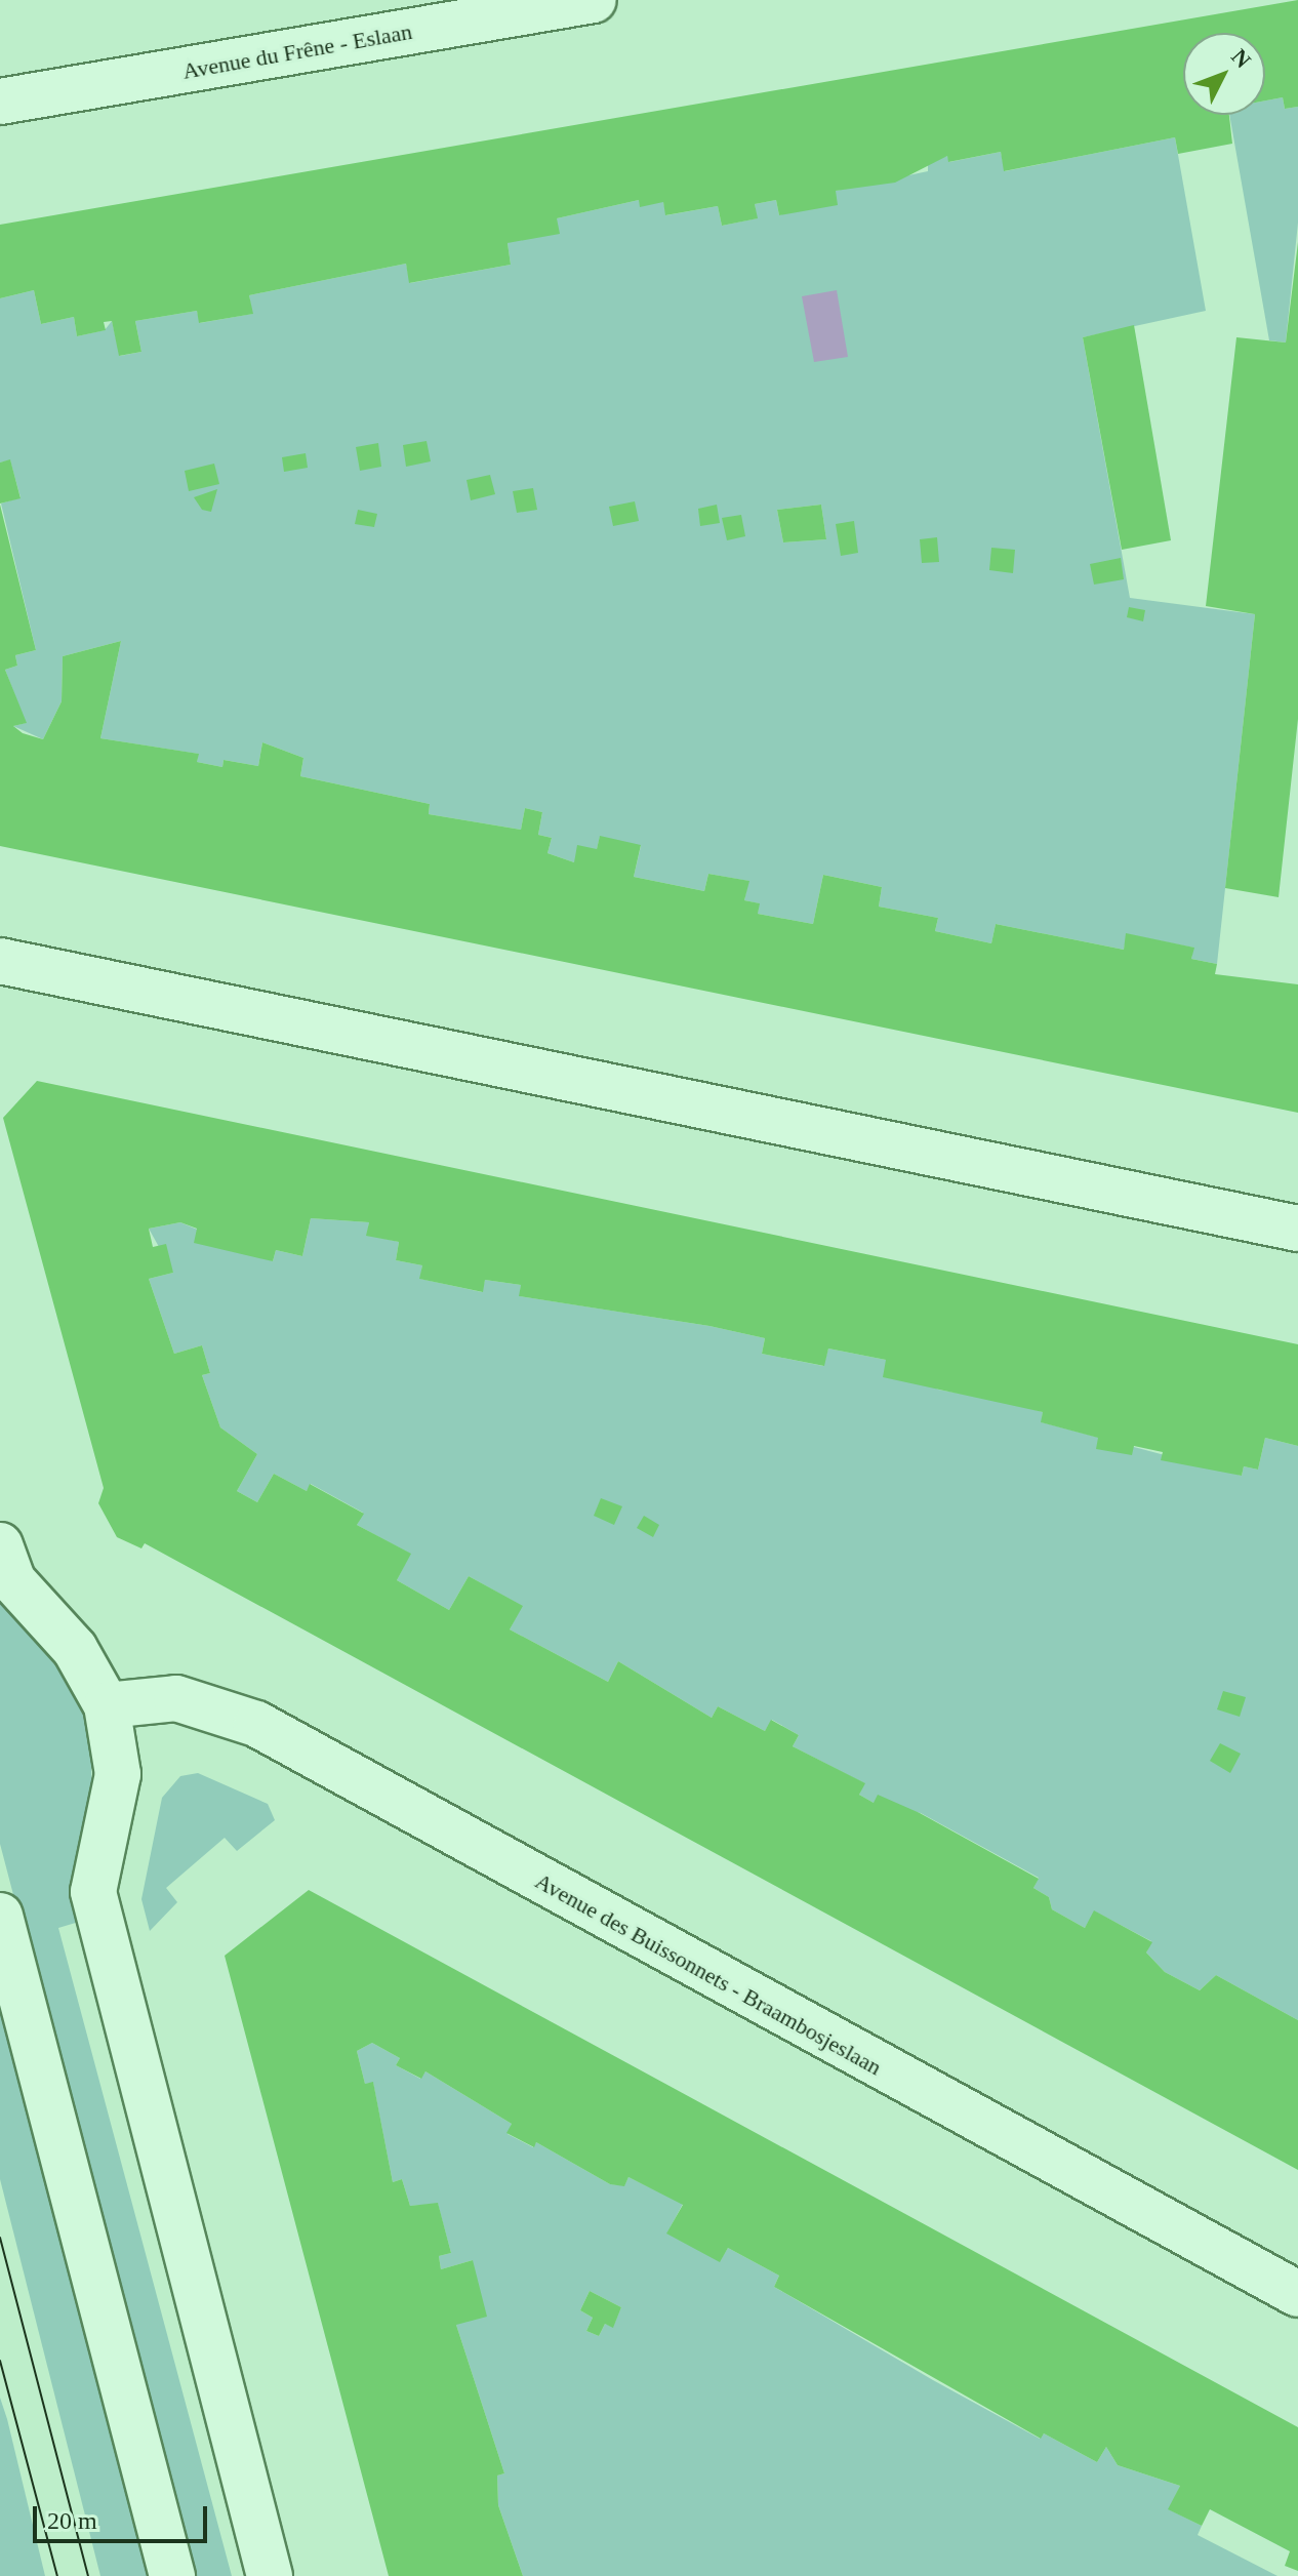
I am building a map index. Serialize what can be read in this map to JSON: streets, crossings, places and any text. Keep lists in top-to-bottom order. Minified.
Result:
{"streets":{"street":["Avenue du Frêne - Eslaan","Avenue des Buissonnets - Braambosjeslaan"]},"scale_bar":"20 m","north":"top right"}
